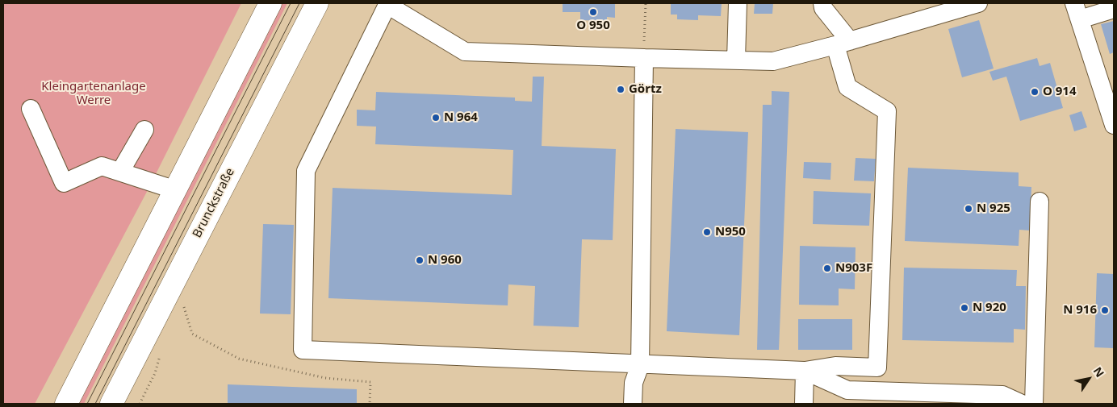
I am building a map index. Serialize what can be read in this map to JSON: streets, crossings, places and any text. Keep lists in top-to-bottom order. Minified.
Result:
{"streets":{"main road":["Brunckstraße"]},"parks":["Kleingartenanlage Werre"],"places":["O 950","Görtz","O 914","N 964","N 925","N950","N 960","N903F","N 920","N 916"],"north":"top right"}
